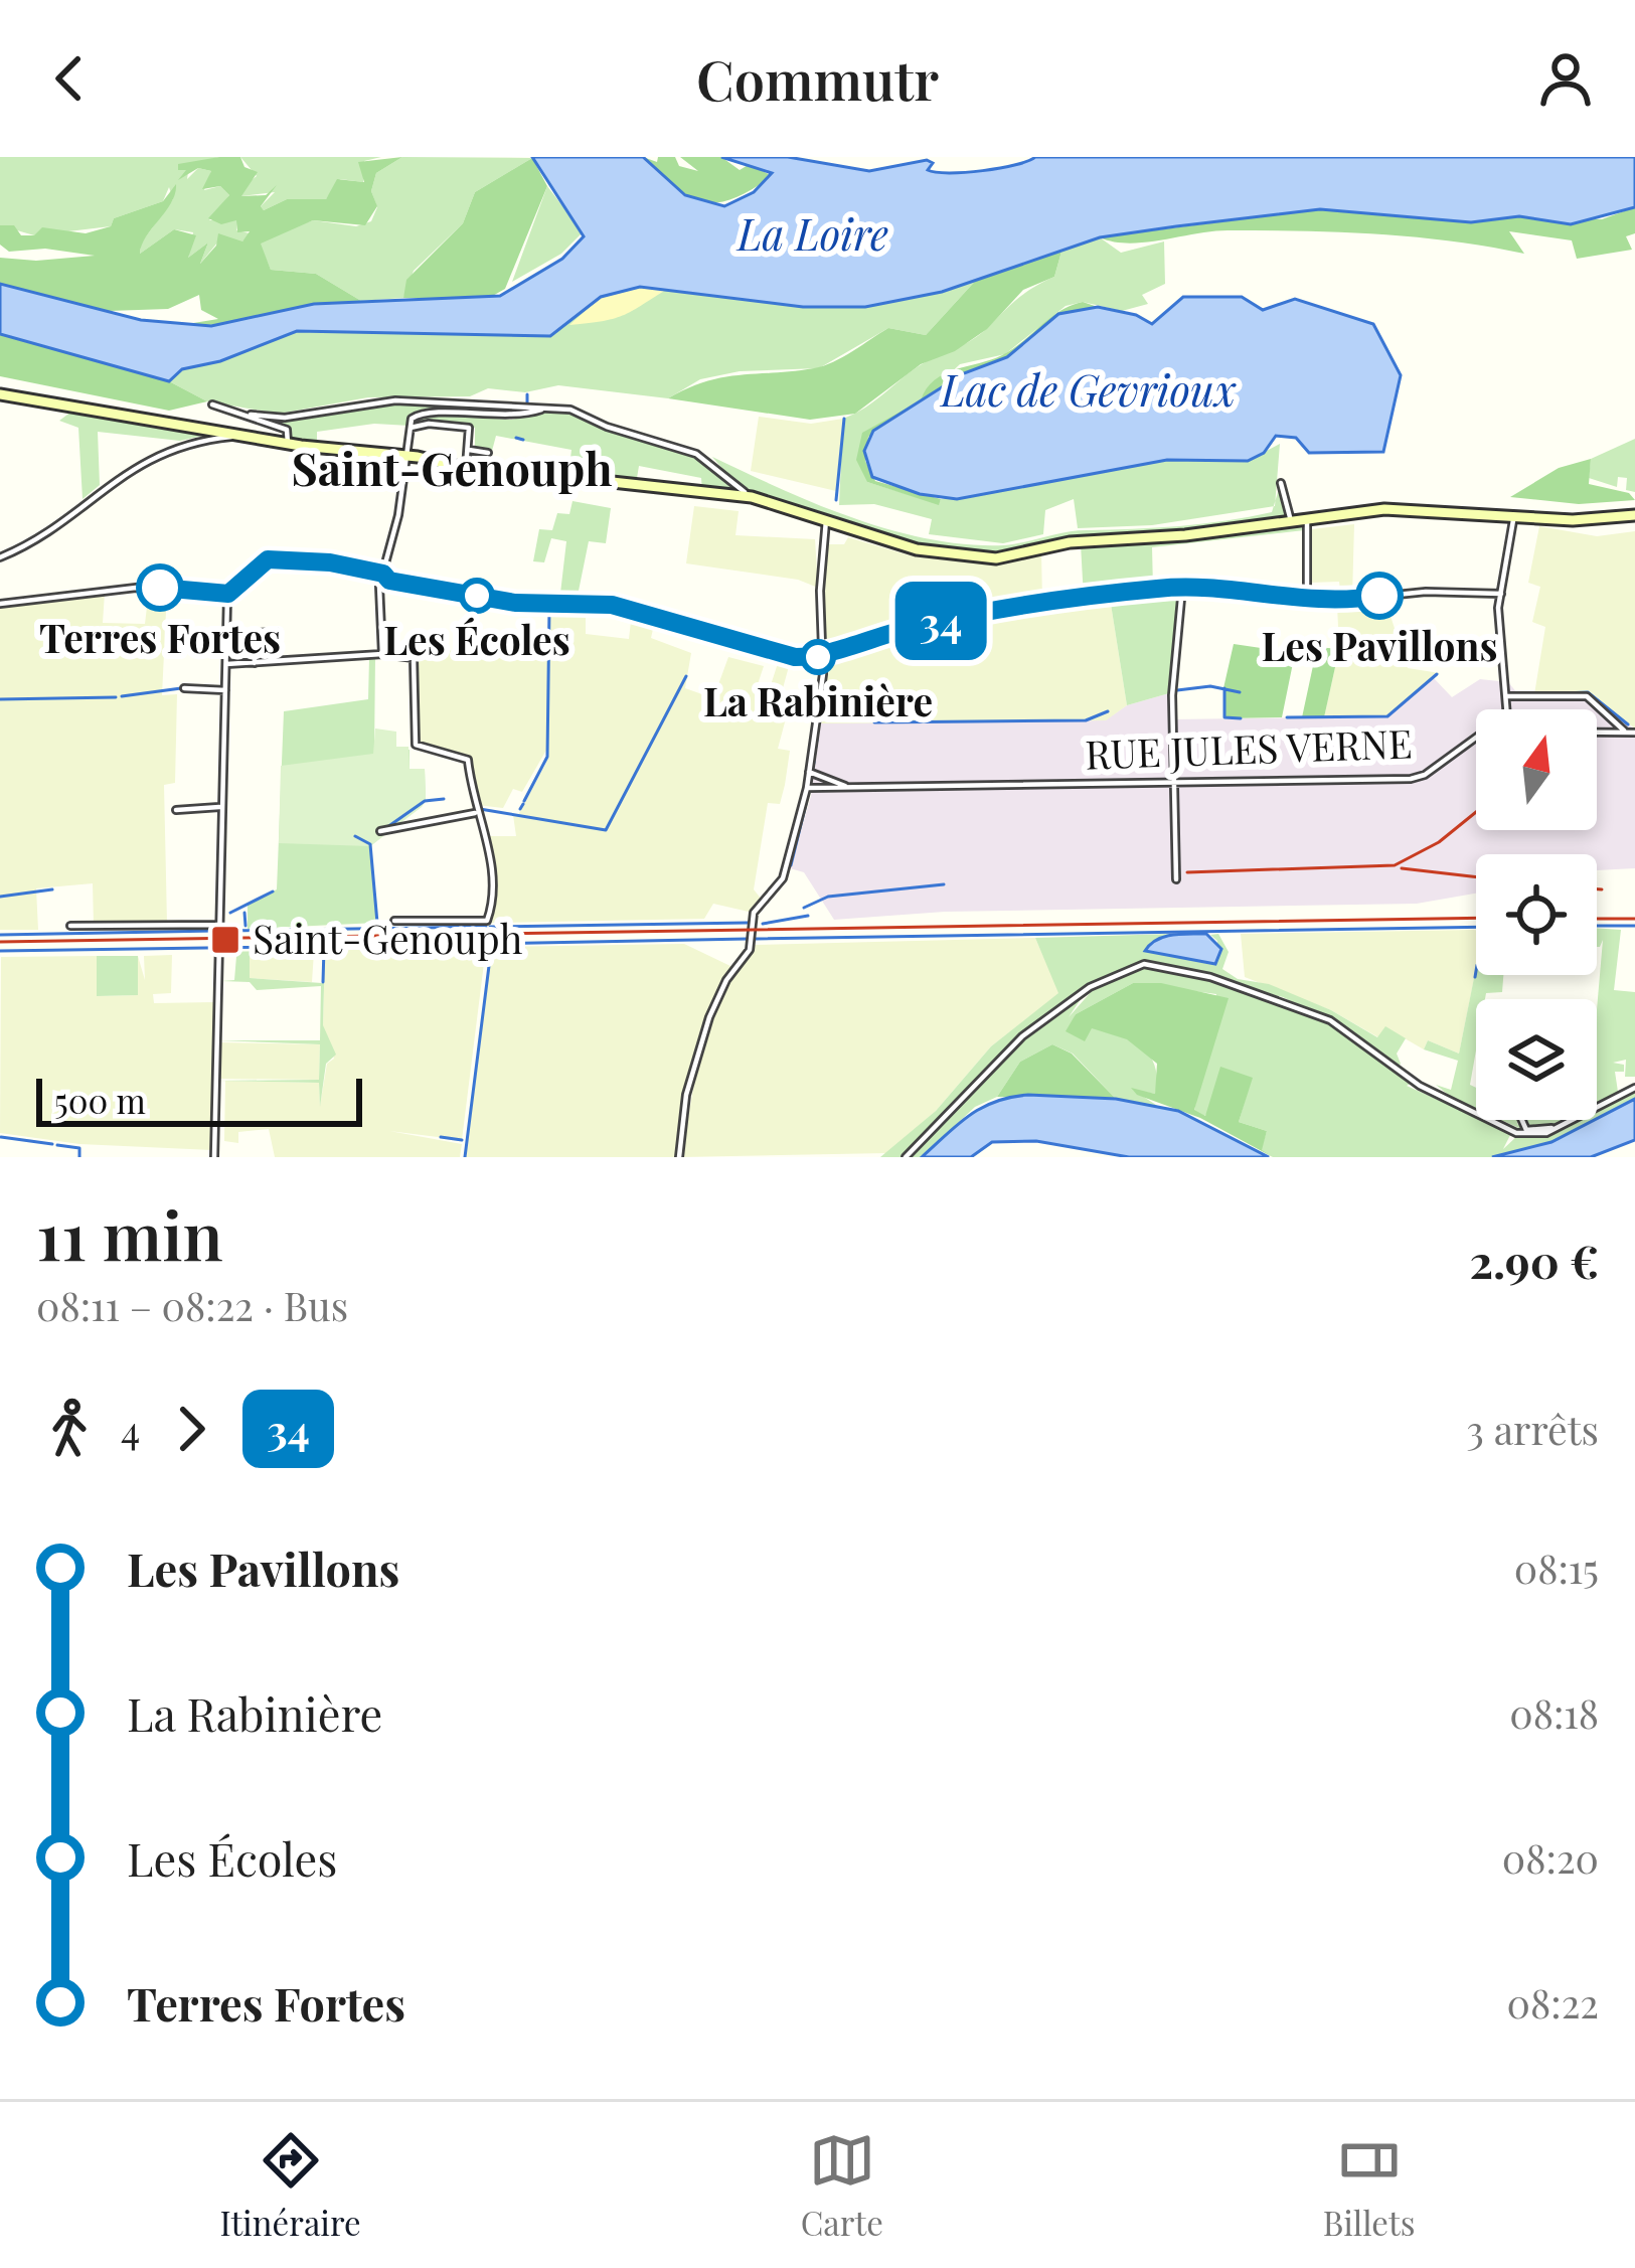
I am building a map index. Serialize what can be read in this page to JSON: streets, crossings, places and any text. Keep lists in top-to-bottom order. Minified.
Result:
{"streets":{"street":["RUE JULES VERNE"]},"districts":["Saint-Genouph"],"water":["La Loire","Lac de Gevrioux"],"places":{"other":["Terres Fortes","Les Écoles","Les Pavillons","La Rabinière"],"transit":["Saint-Genouph"]},"lines":["bus line 34"],"scale_bar":"500 m","north":"top","page":{"header":"Commutr","on_map":"34","scale":"500 m","heading":["11 min","08:11 – 08:22 · Bus","2.90 €"],"legs":["4","34","3 arrêts"],"list":[{"name":"Les Pavillons","value":"08:15"},{"name":"La Rabinière","value":"08:18"},{"name":"Les Écoles","value":"08:20"},{"name":"Terres Fortes","value":"08:22"}],"tabs":["Itinéraire","Carte","Billets"]}}
